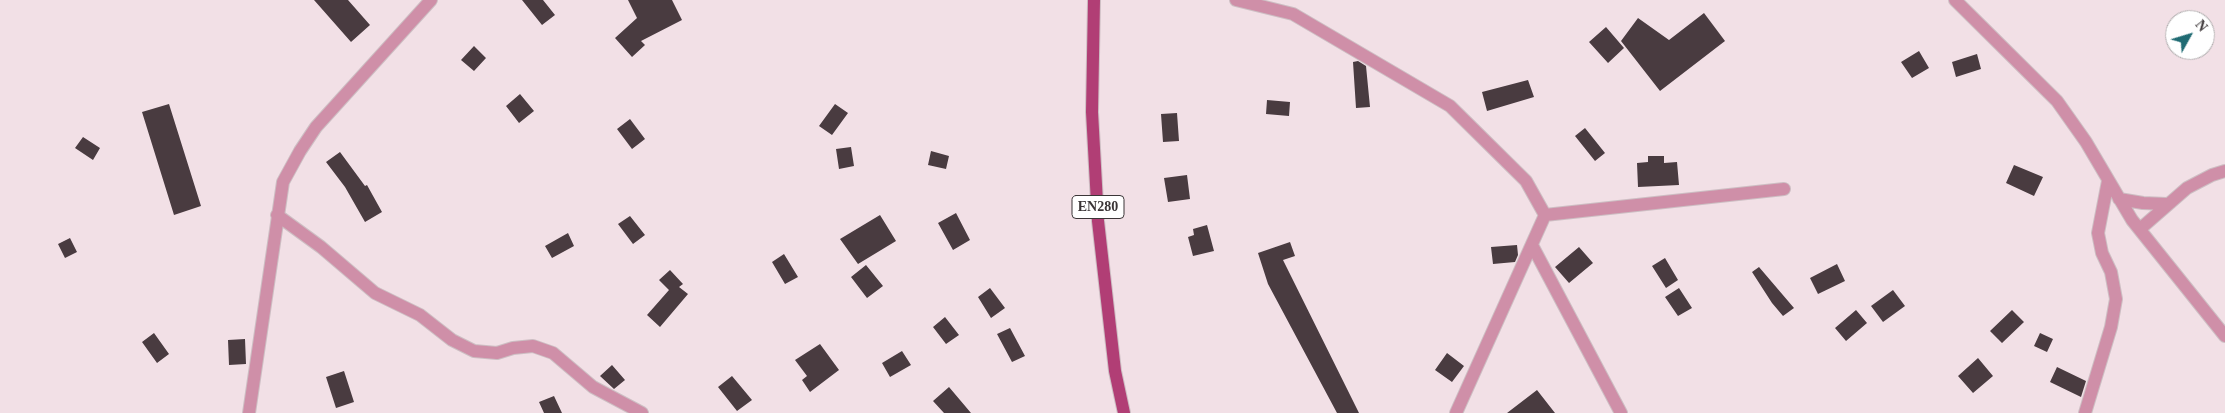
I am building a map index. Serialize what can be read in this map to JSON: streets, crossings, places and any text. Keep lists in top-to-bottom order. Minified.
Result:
{"streets":{"main road":["EN280"]},"north":"top right"}
